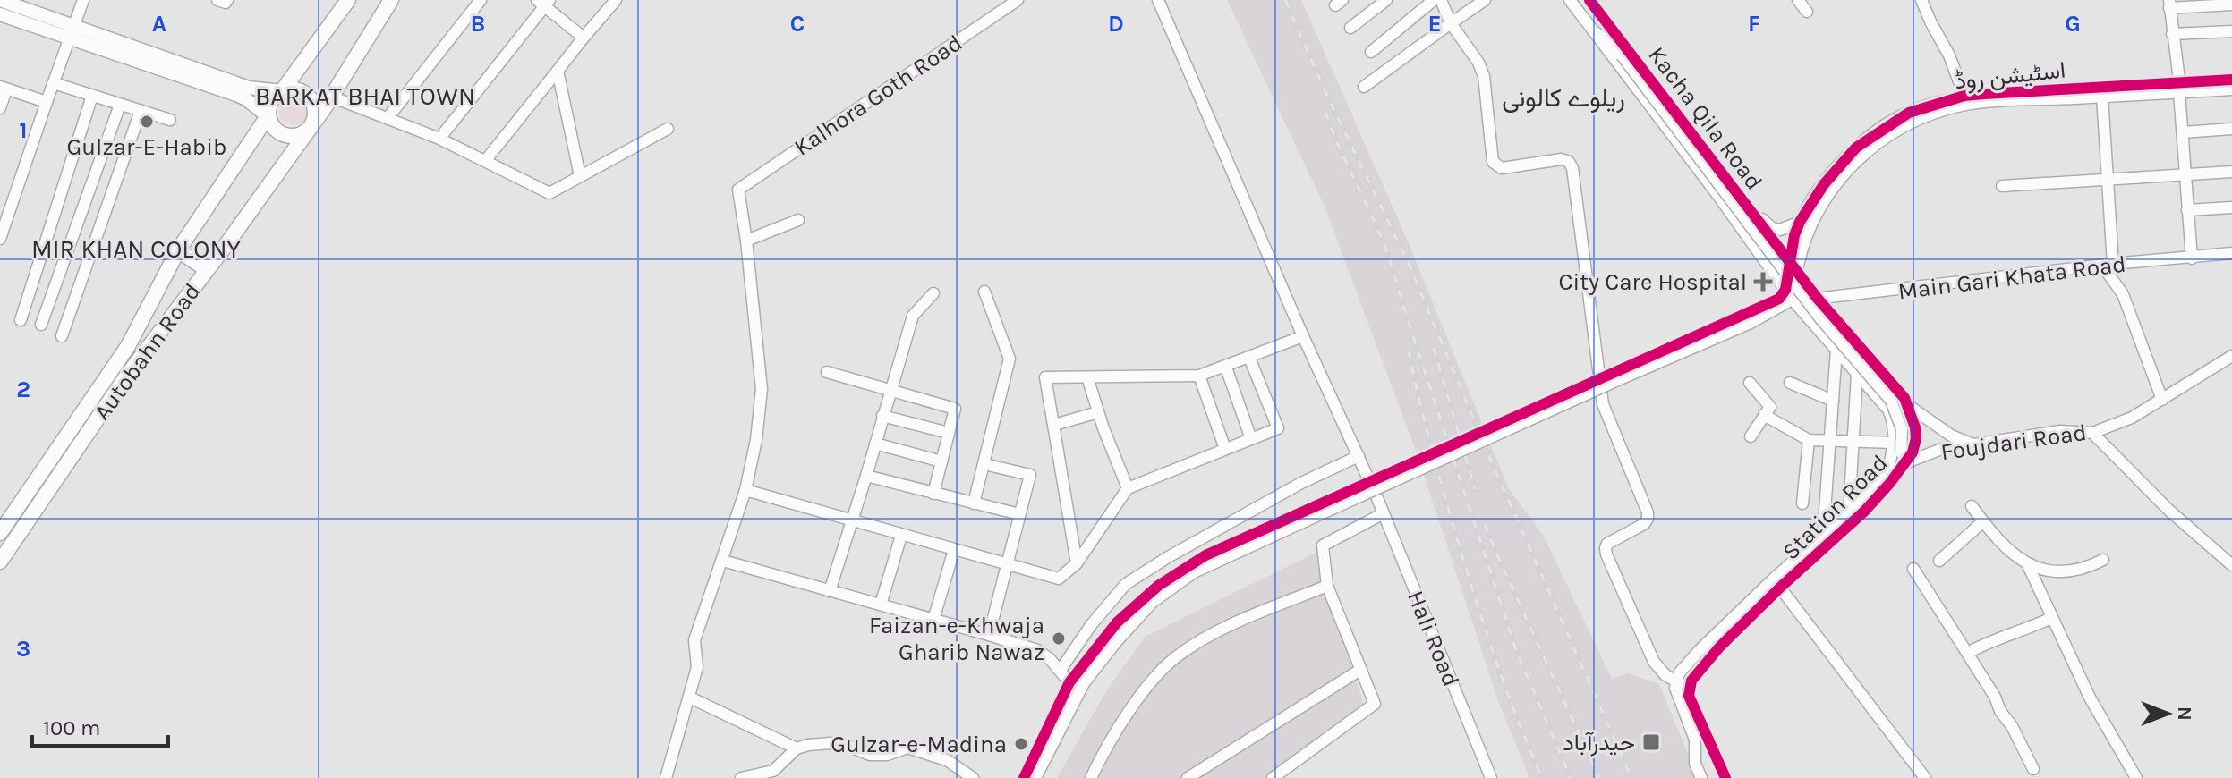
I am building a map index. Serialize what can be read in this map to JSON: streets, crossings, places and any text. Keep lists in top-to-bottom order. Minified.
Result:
{"streets":{"highway":["Autobahn Road"],"street":["اسٹیشن روڈ","Kalhora Goth Road","Kacha Qila Road","Main Gari Khata Road","Foujdari Road","Station Road","Hali Road"]},"crossings":[["اسٹیشن روڈ","Kacha Qila Road"],["اسٹیشن روڈ","Main Gari Khata Road"],["اسٹیشن روڈ","Station Road"],["Kacha Qila Road","Main Gari Khata Road"],["Kacha Qila Road","Station Road"],["Main Gari Khata Road","Station Road"],["Foujdari Road","Station Road"]],"districts":["BARKAT BHAI TOWN","ریلوے کالونی","MIR KHAN COLONY"],"places":{"other":["Gulzar-E-Habib","Faizan-e-Khwaja Gharib Nawaz","Gulzar-e-Madina"],"health":["City Care Hospital"],"transit":["حیدرآباد"]},"scale_bar":"100 m","north":"right","grid":{"columns":["A","B","C","D","E","F","G"],"rows":["1","2","3"]}}
